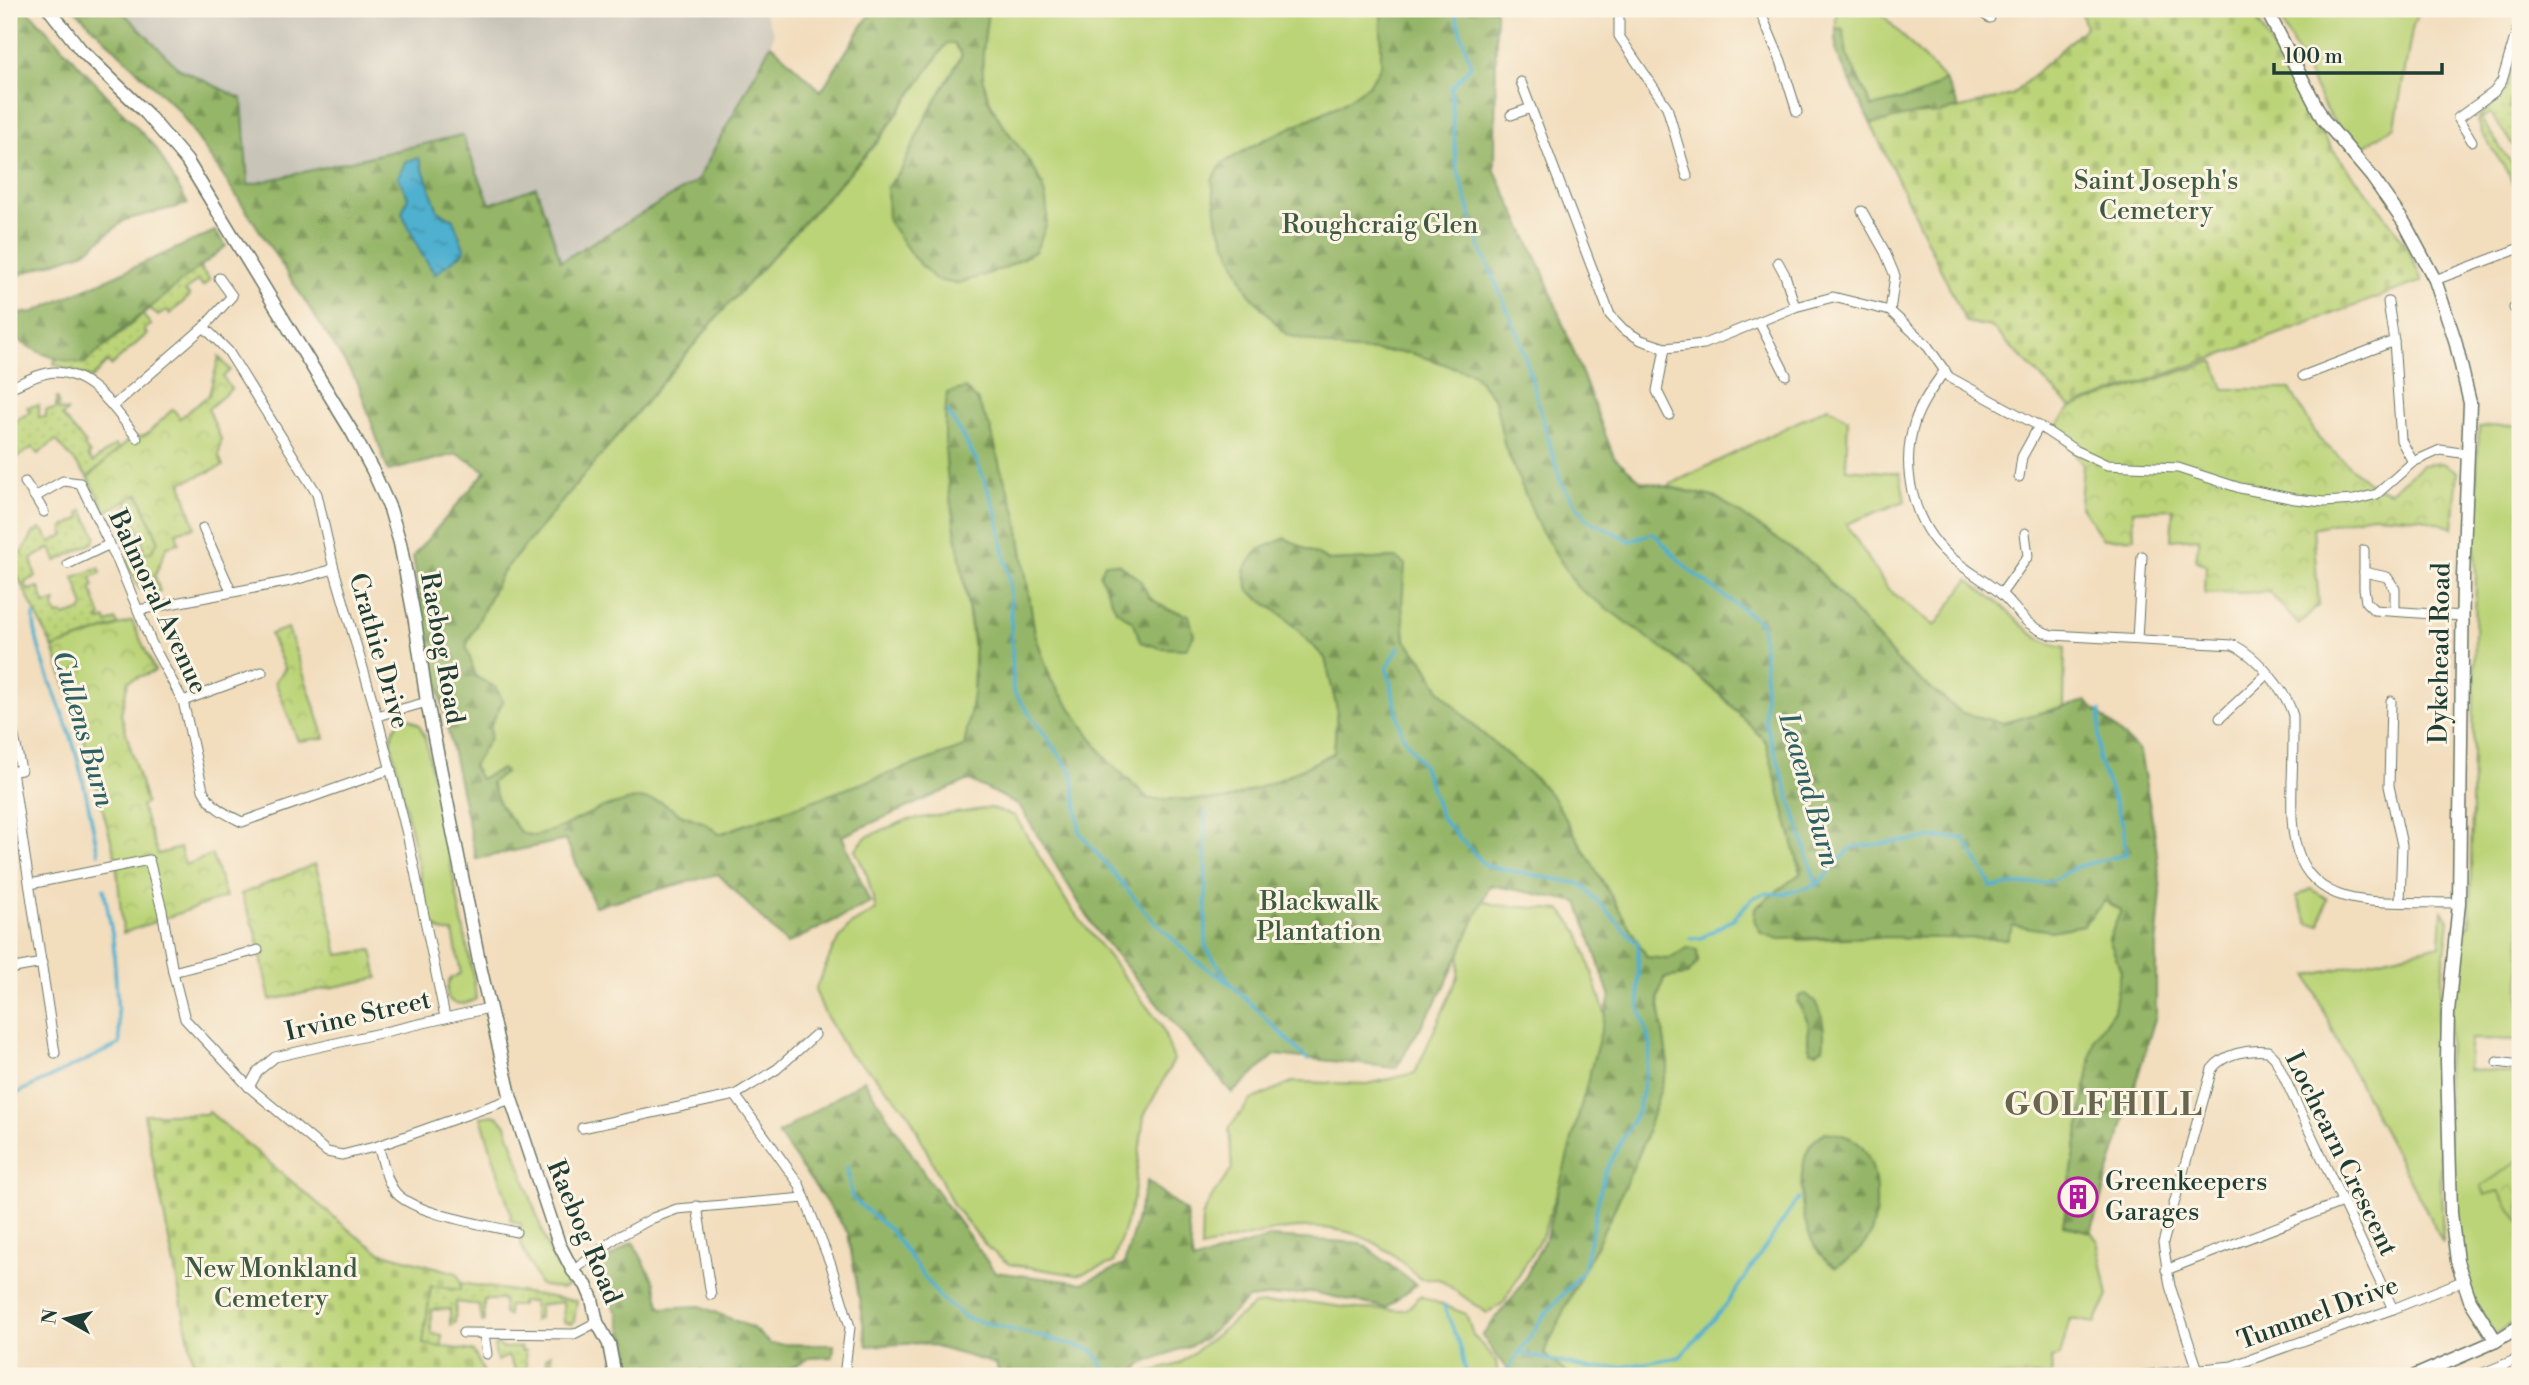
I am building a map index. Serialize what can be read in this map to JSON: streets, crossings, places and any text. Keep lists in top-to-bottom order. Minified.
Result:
{"streets":{"main road":["Raebog Road","Dykehead Road"],"street":["Balmoral Avenue","Crathie Drive","Irvine Street","Lochearn Crescent","Tummel Drive"]},"crossings":[["Balmoral Avenue","Crathie Drive"],["Raebog Road","Irvine Street"],["Crathie Drive","Irvine Street"],["Dykehead Road","Tummel Drive"],["Lochearn Crescent","Tummel Drive"]],"districts":["GOLFHILL"],"water":["Cullens Burn","Leaend Burn"],"parks":["Saint Joseph's Cemetery","Roughcraig Glen","Blackwalk Plantation","New Monkland Cemetery"],"places":{"building":["Greenkeepers Garages"]},"scale_bar":"100 m","north":"left"}
